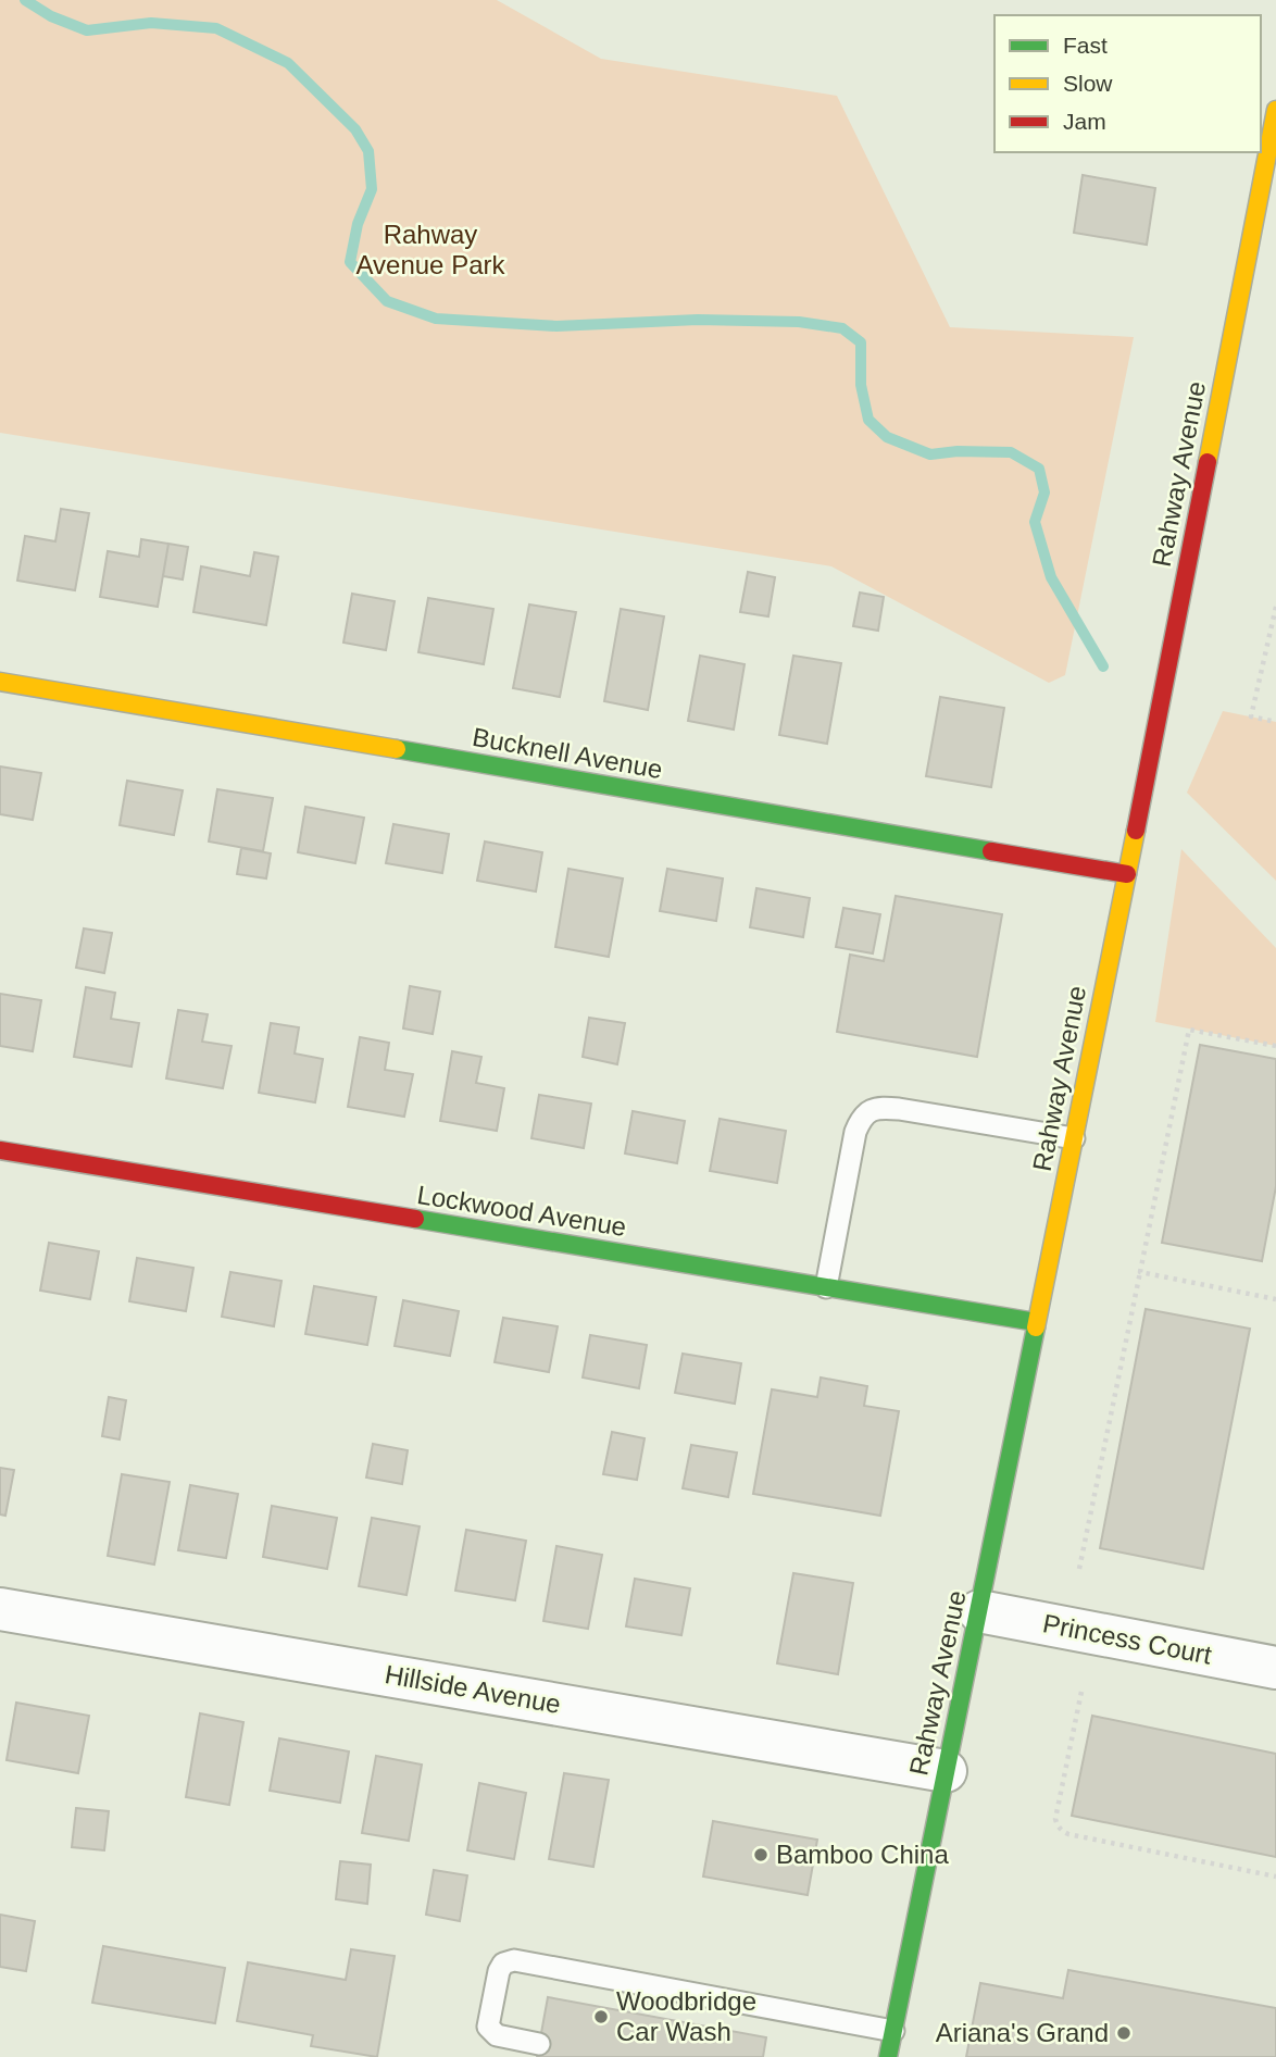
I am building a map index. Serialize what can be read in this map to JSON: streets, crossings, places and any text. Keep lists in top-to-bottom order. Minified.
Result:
{"streets":{"street":["Rahway Avenue","Bucknell Avenue","Lockwood Avenue","Princess Court","Hillside Avenue"]},"crossings":[["Rahway Avenue","Bucknell Avenue"],["Rahway Avenue","Lockwood Avenue"],["Rahway Avenue","Princess Court"],["Rahway Avenue","Hillside Avenue"]],"parks":["Rahway Avenue Park"],"places":["Bamboo China","Woodbridge Car Wash","Ariana's Grand"],"legend":["Fast","Slow","Jam"]}
